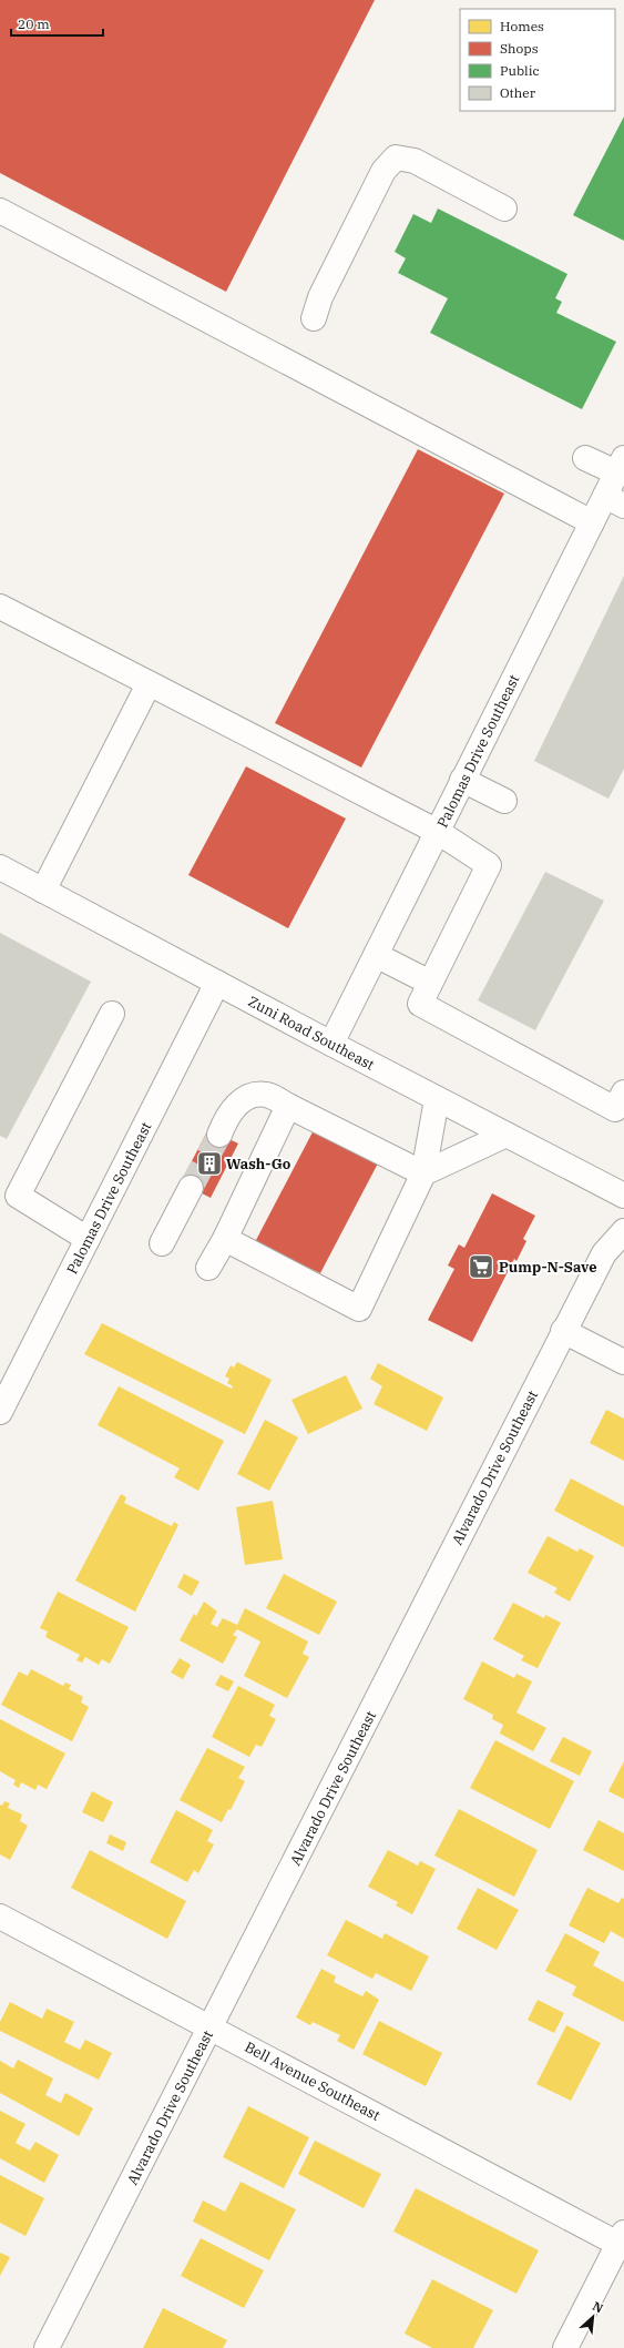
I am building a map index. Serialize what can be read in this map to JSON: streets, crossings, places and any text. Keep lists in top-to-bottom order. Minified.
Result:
{"streets":{"street":["Palomas Drive Southeast","Zuni Road Southeast","Alvarado Drive Southeast","Bell Avenue Southeast"]},"crossings":[["Palomas Drive Southeast","Zuni Road Southeast"],["Alvarado Drive Southeast","Bell Avenue Southeast"]],"places":{"building":["Wash-Go"],"supermarket":["Pump-N-Save"]},"legend":["Homes","Shops","Public","Other"],"scale_bar":"20 m","north":"top right"}
